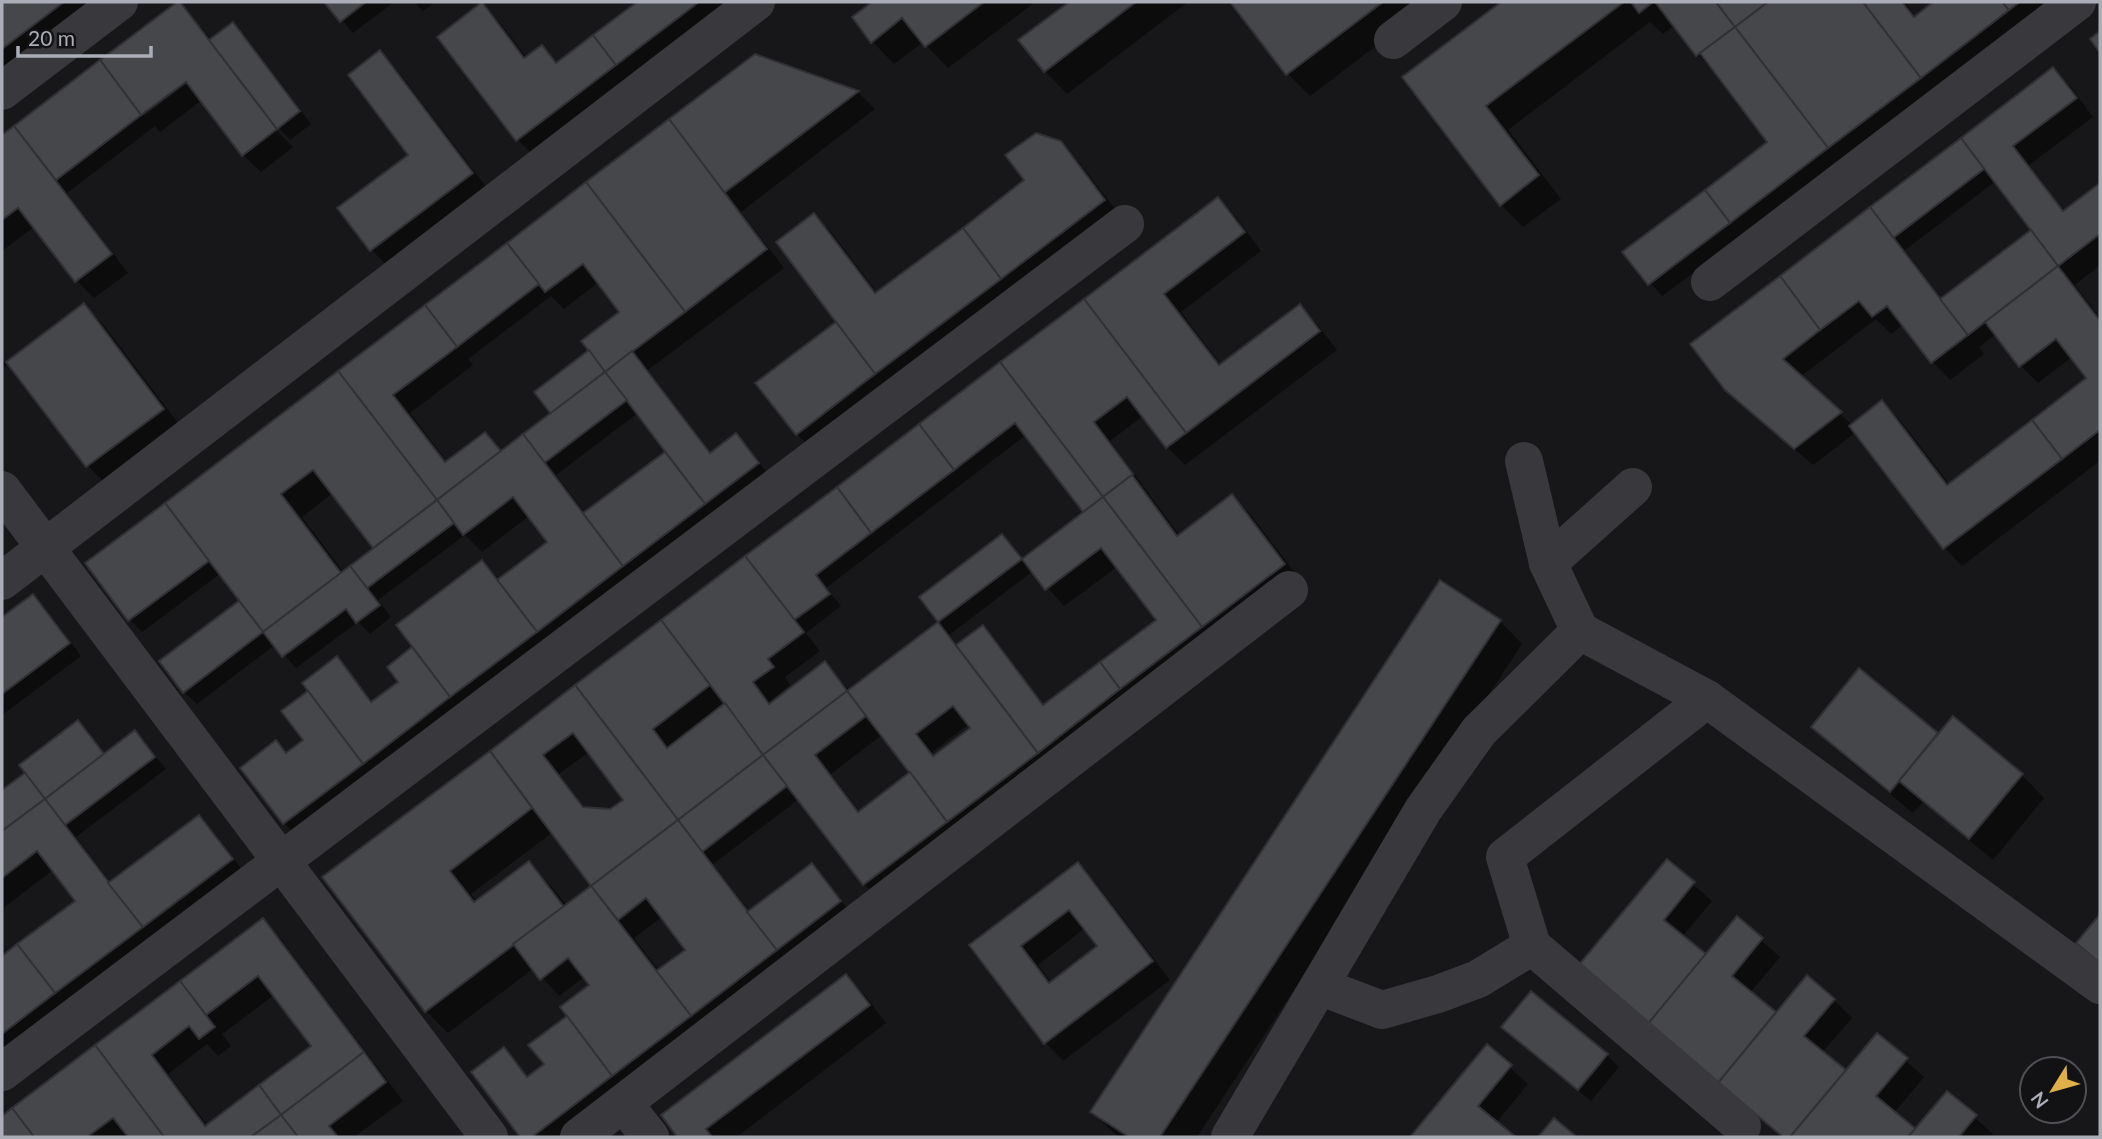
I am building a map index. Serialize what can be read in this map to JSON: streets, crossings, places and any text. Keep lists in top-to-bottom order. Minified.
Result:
{"scale_bar":"20 m","north":"bottom left"}
